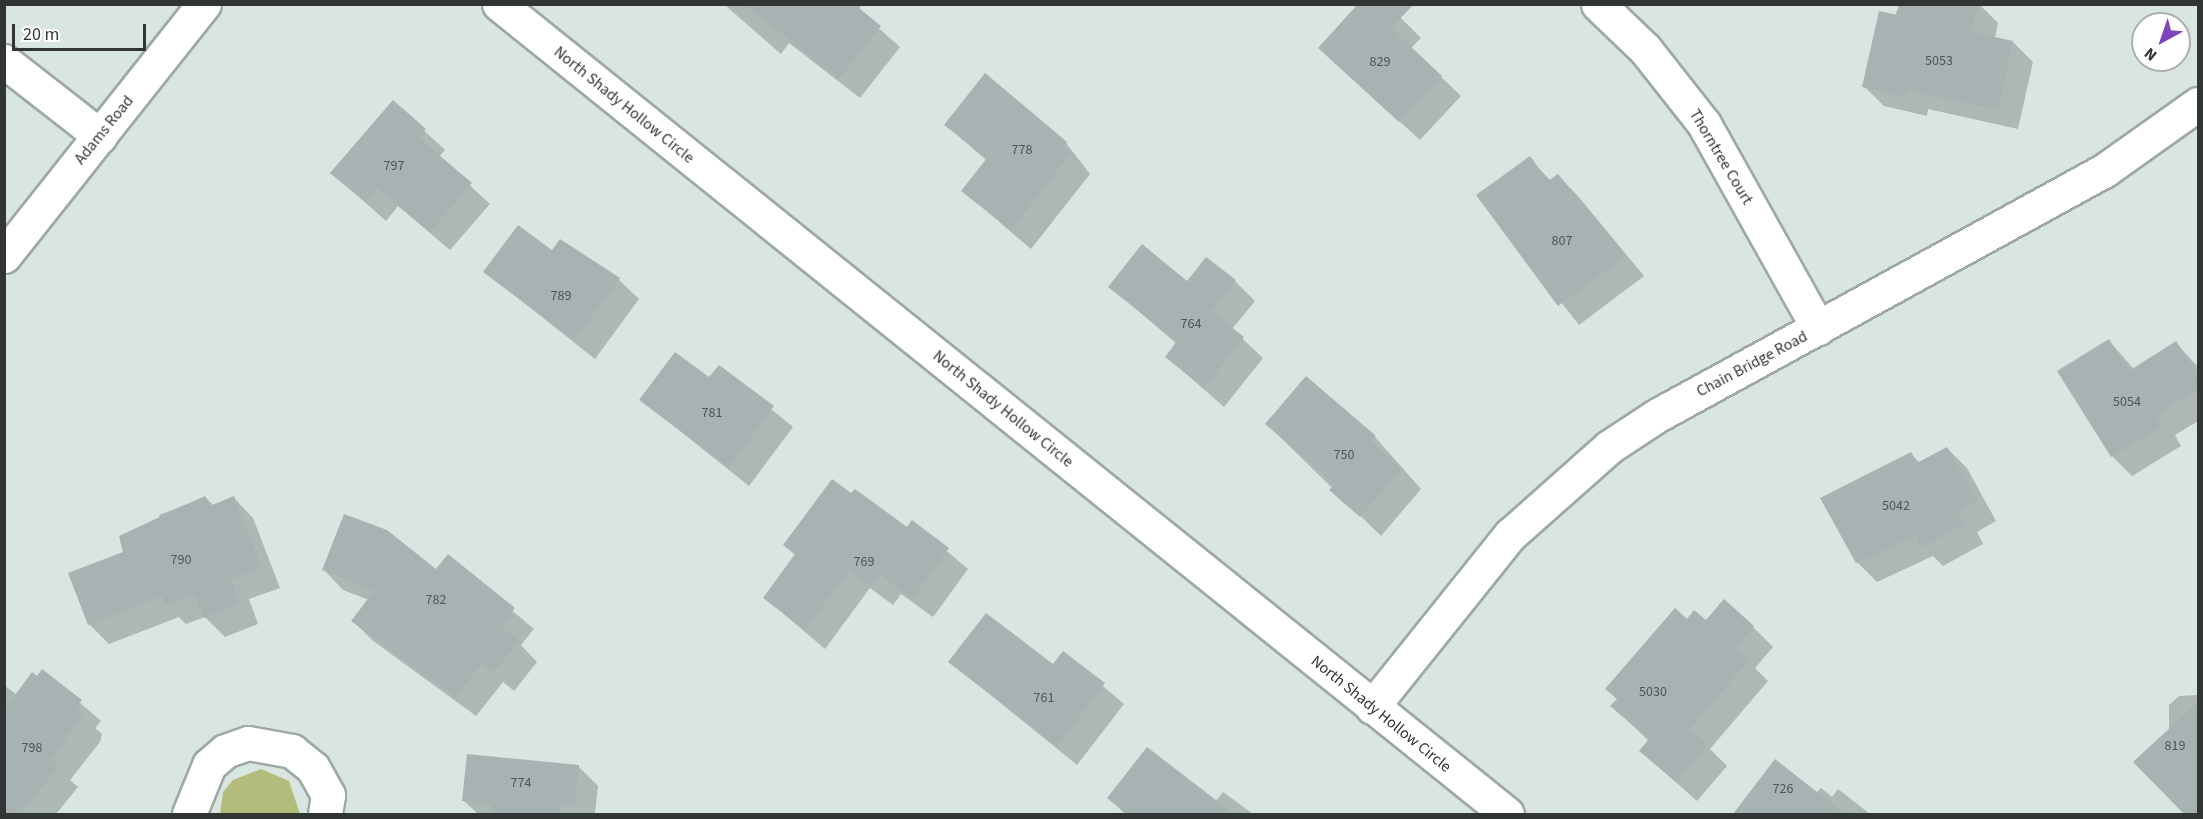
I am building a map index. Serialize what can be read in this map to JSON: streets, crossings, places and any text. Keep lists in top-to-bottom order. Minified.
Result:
{"streets":{"street":["North Shady Hollow Circle","Adams Road","Thorntree Court","Chain Bridge Road"]},"crossings":[["North Shady Hollow Circle","Chain Bridge Road"],["Thorntree Court","Chain Bridge Road"]],"house_numbers":["5053","829","778","797","807","789","764","5054","781","750","5042","790","769","782","5030","761","819","798","774","726"],"scale_bar":"20 m","north":"bottom left"}
